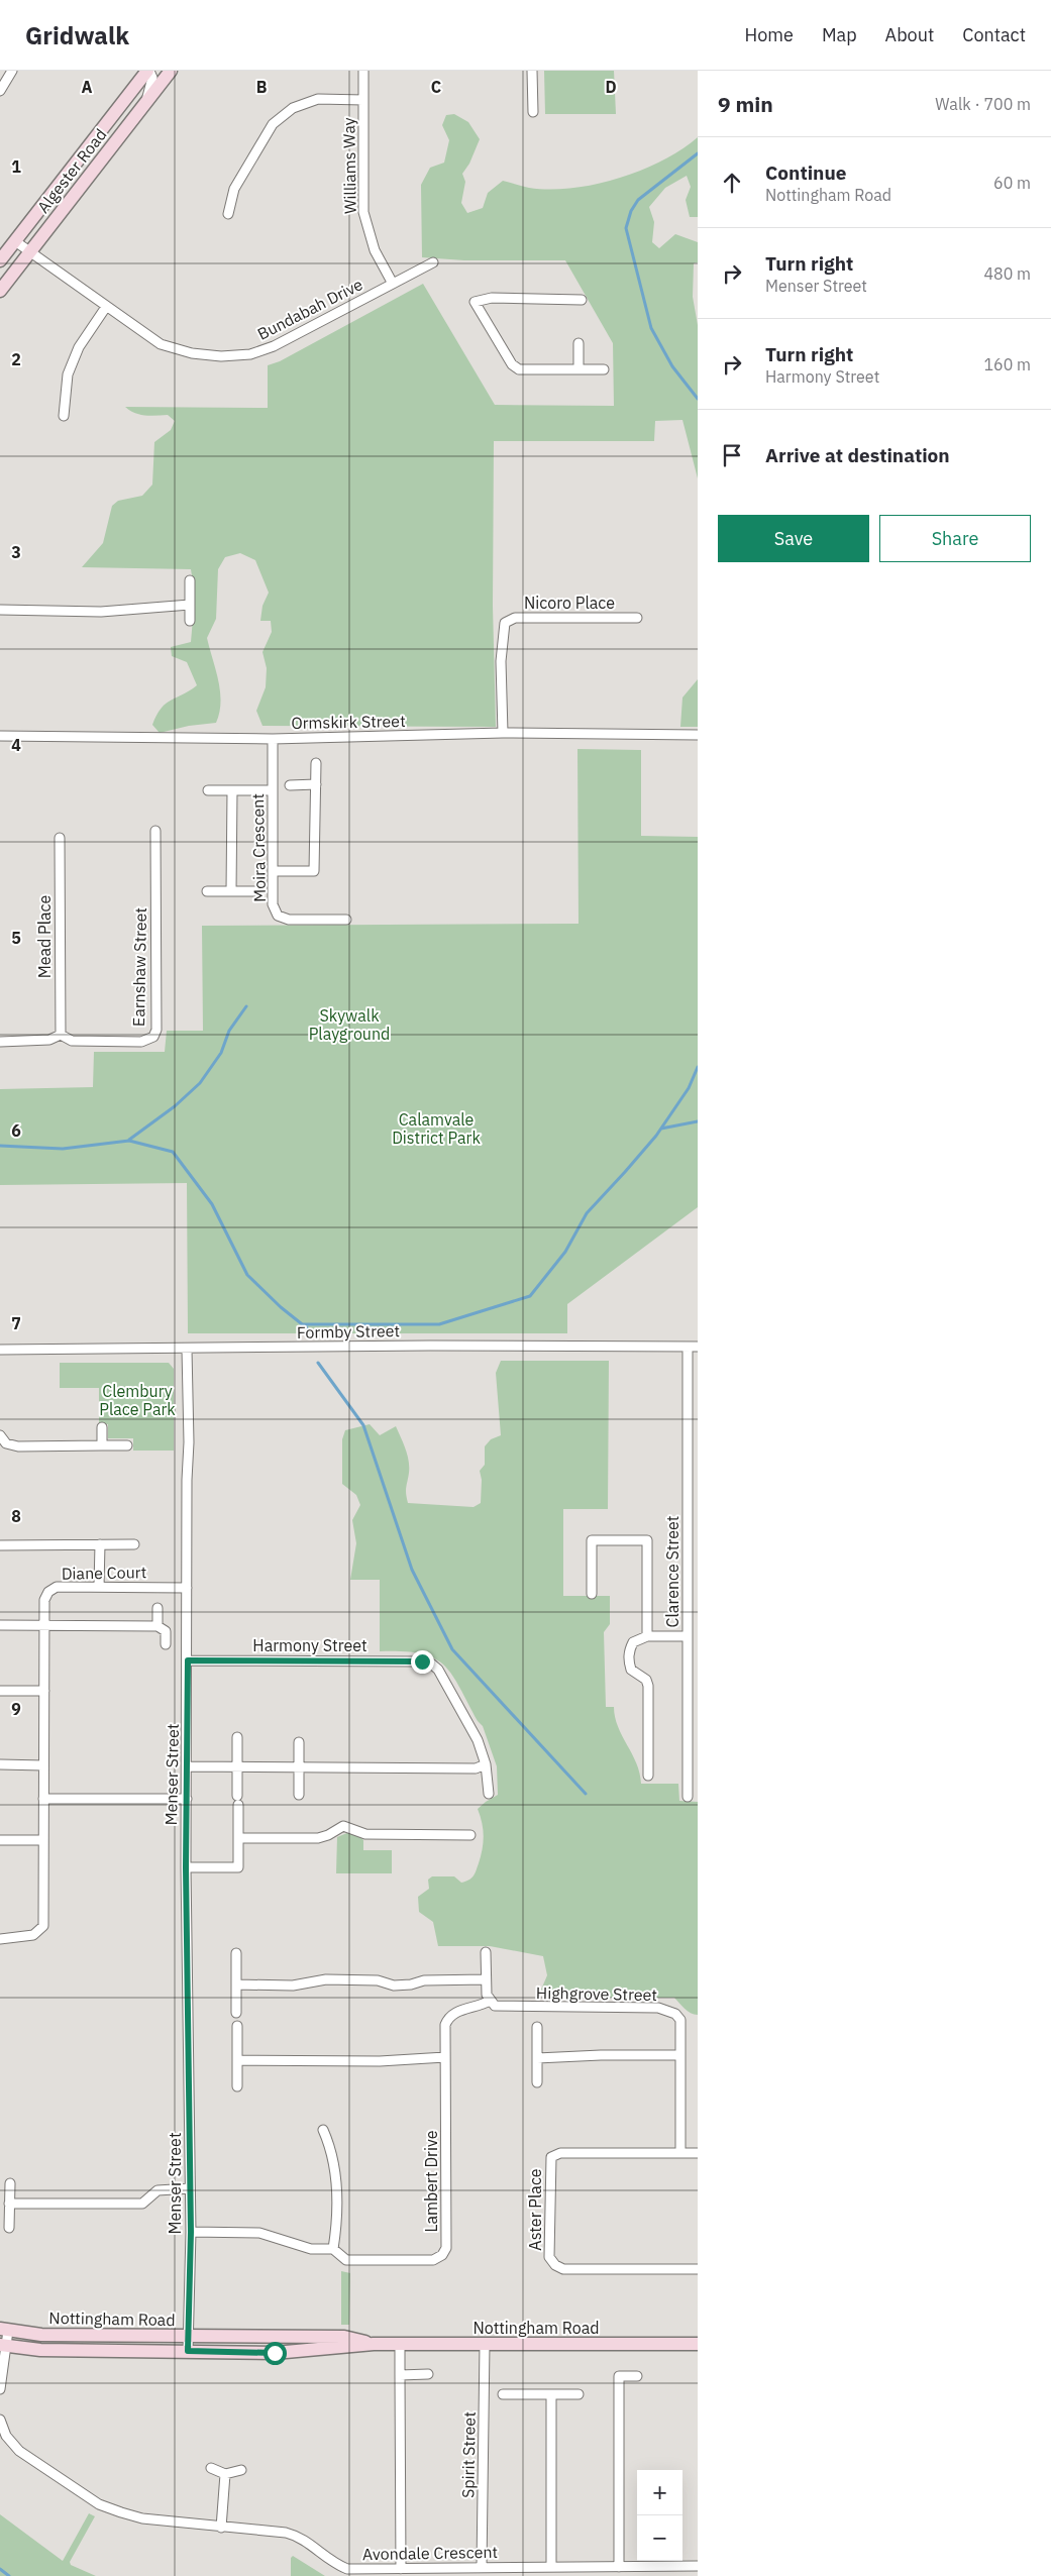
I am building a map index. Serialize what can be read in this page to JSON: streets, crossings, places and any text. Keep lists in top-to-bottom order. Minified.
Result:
{"streets":{"street":["Williams Way","Algester Road","Bundabah Drive","Nicoro Place","Ormskirk Street","Moira Crescent","Mead Place","Earnshaw Street","Formby Street","Clarence Street","Diane Court","Harmony Street","Menser Street","Highgrove Street","Lambert Drive","Aster Place","Nottingham Road","Spirit Street","Avondale Crescent"]},"crossings":[["Williams Way","Bundabah Drive"],["Algester Road","Bundabah Drive"],["Nicoro Place","Ormskirk Street"],["Ormskirk Street","Moira Crescent"],["Mead Place","Earnshaw Street"],["Formby Street","Clarence Street"],["Formby Street","Menser Street"],["Diane Court","Menser Street"],["Harmony Street","Menser Street"],["Menser Street","Lambert Drive"],["Menser Street","Nottingham Road"],["Highgrove Street","Lambert Drive"],["Highgrove Street","Aster Place"],["Nottingham Road","Spirit Street"],["Spirit Street","Avondale Crescent"]],"parks":["Skywalk Playground","Calamvale District Park","Clembury Place Park"],"page":{"header":"Gridwalk","nav":["Home","Map","About","Contact"],"heading":["9 min","Walk · 700 m"],"list":[["Continue","Nottingham Road","60 m"],["Turn right","Menser Street","480 m"],["Turn right","Harmony Street","160 m"],"Arrive at destination"],"buttons":["Save","Share"],"map_buttons":["+","−"]},"grid":{"columns":["A","B","C","D"],"rows":["1","2","3","4","5","6","7","8","9"]}}
